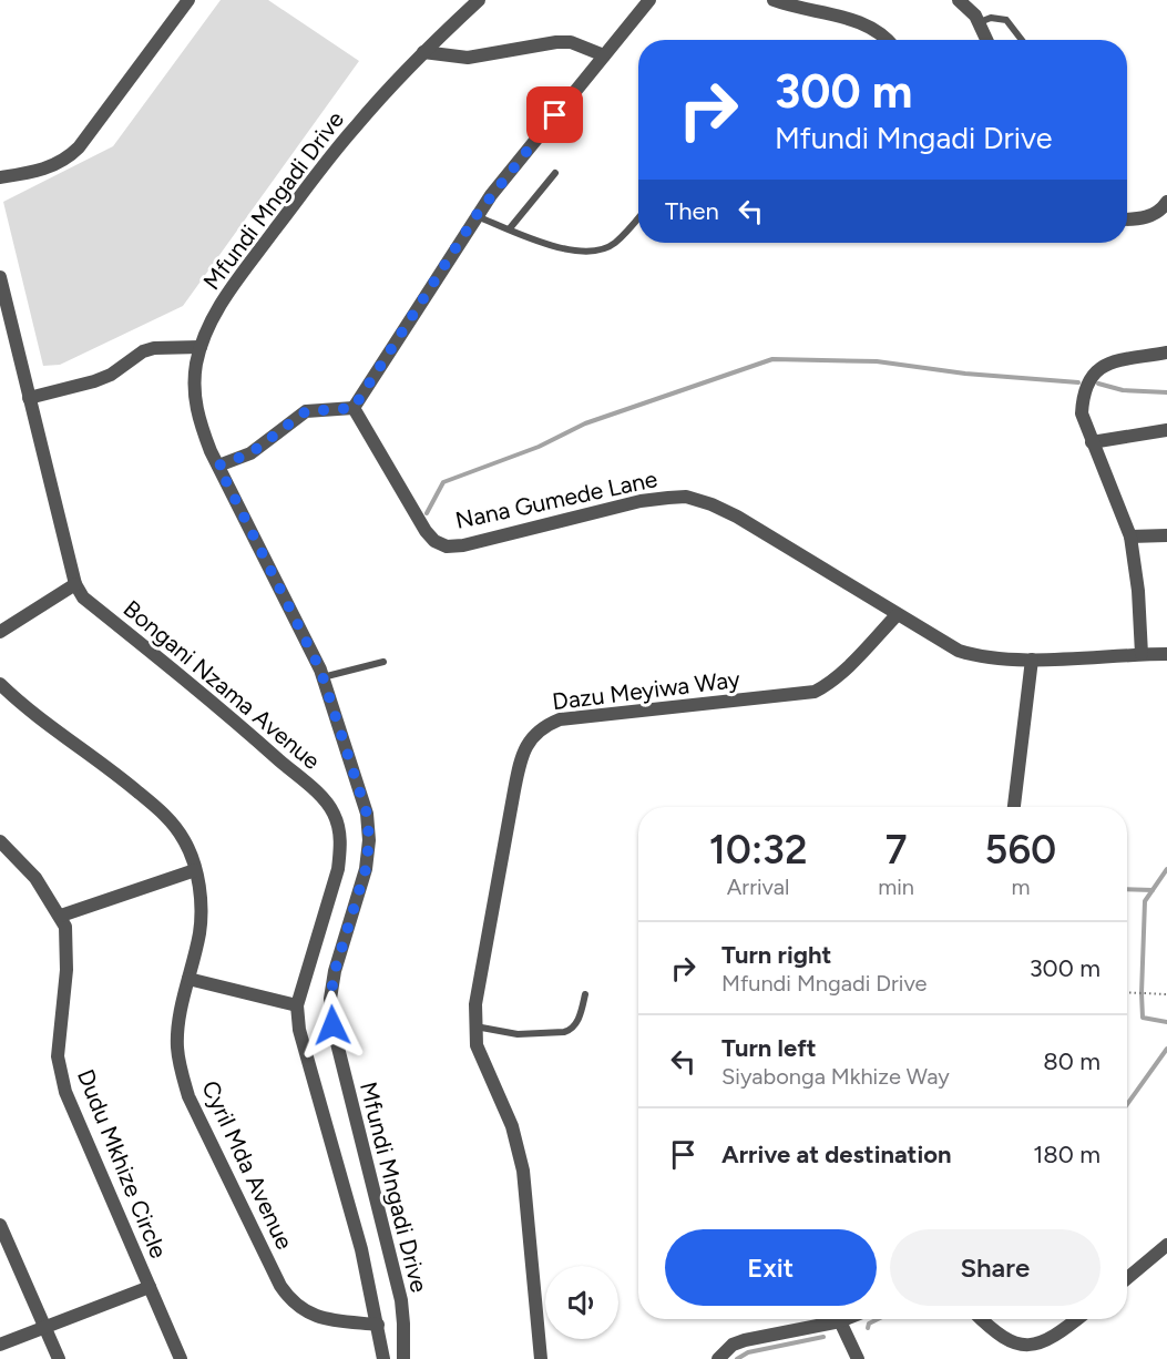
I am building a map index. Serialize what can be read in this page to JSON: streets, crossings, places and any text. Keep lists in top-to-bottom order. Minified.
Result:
{"streets":{"street":["Mfundi Mngadi Drive","Nana Gumede Lane","Bongani Nzama Avenue","Dazu Meyiwa Way","Dudu Mkhize Circle","Cyril Mda Avenue"]},"crossings":[["Nana Gumede Lane","Dazu Meyiwa Way"],["Bongani Nzama Avenue","Cyril Mda Avenue"]],"page":{"turn":["300 m","Mfundi Mngadi Drive"],"then":"Then","eta":["10:32","Arrival","7","min","560","m"],"list":[{"name":"Turn right","note":"Mfundi Mngadi Drive","value":"300 m"},{"name":"Turn left","note":"Siyabonga Mkhize Way","value":"80 m"},{"name":"Arrive at destination","value":"180 m"}],"buttons":["Exit","Share"]}}
